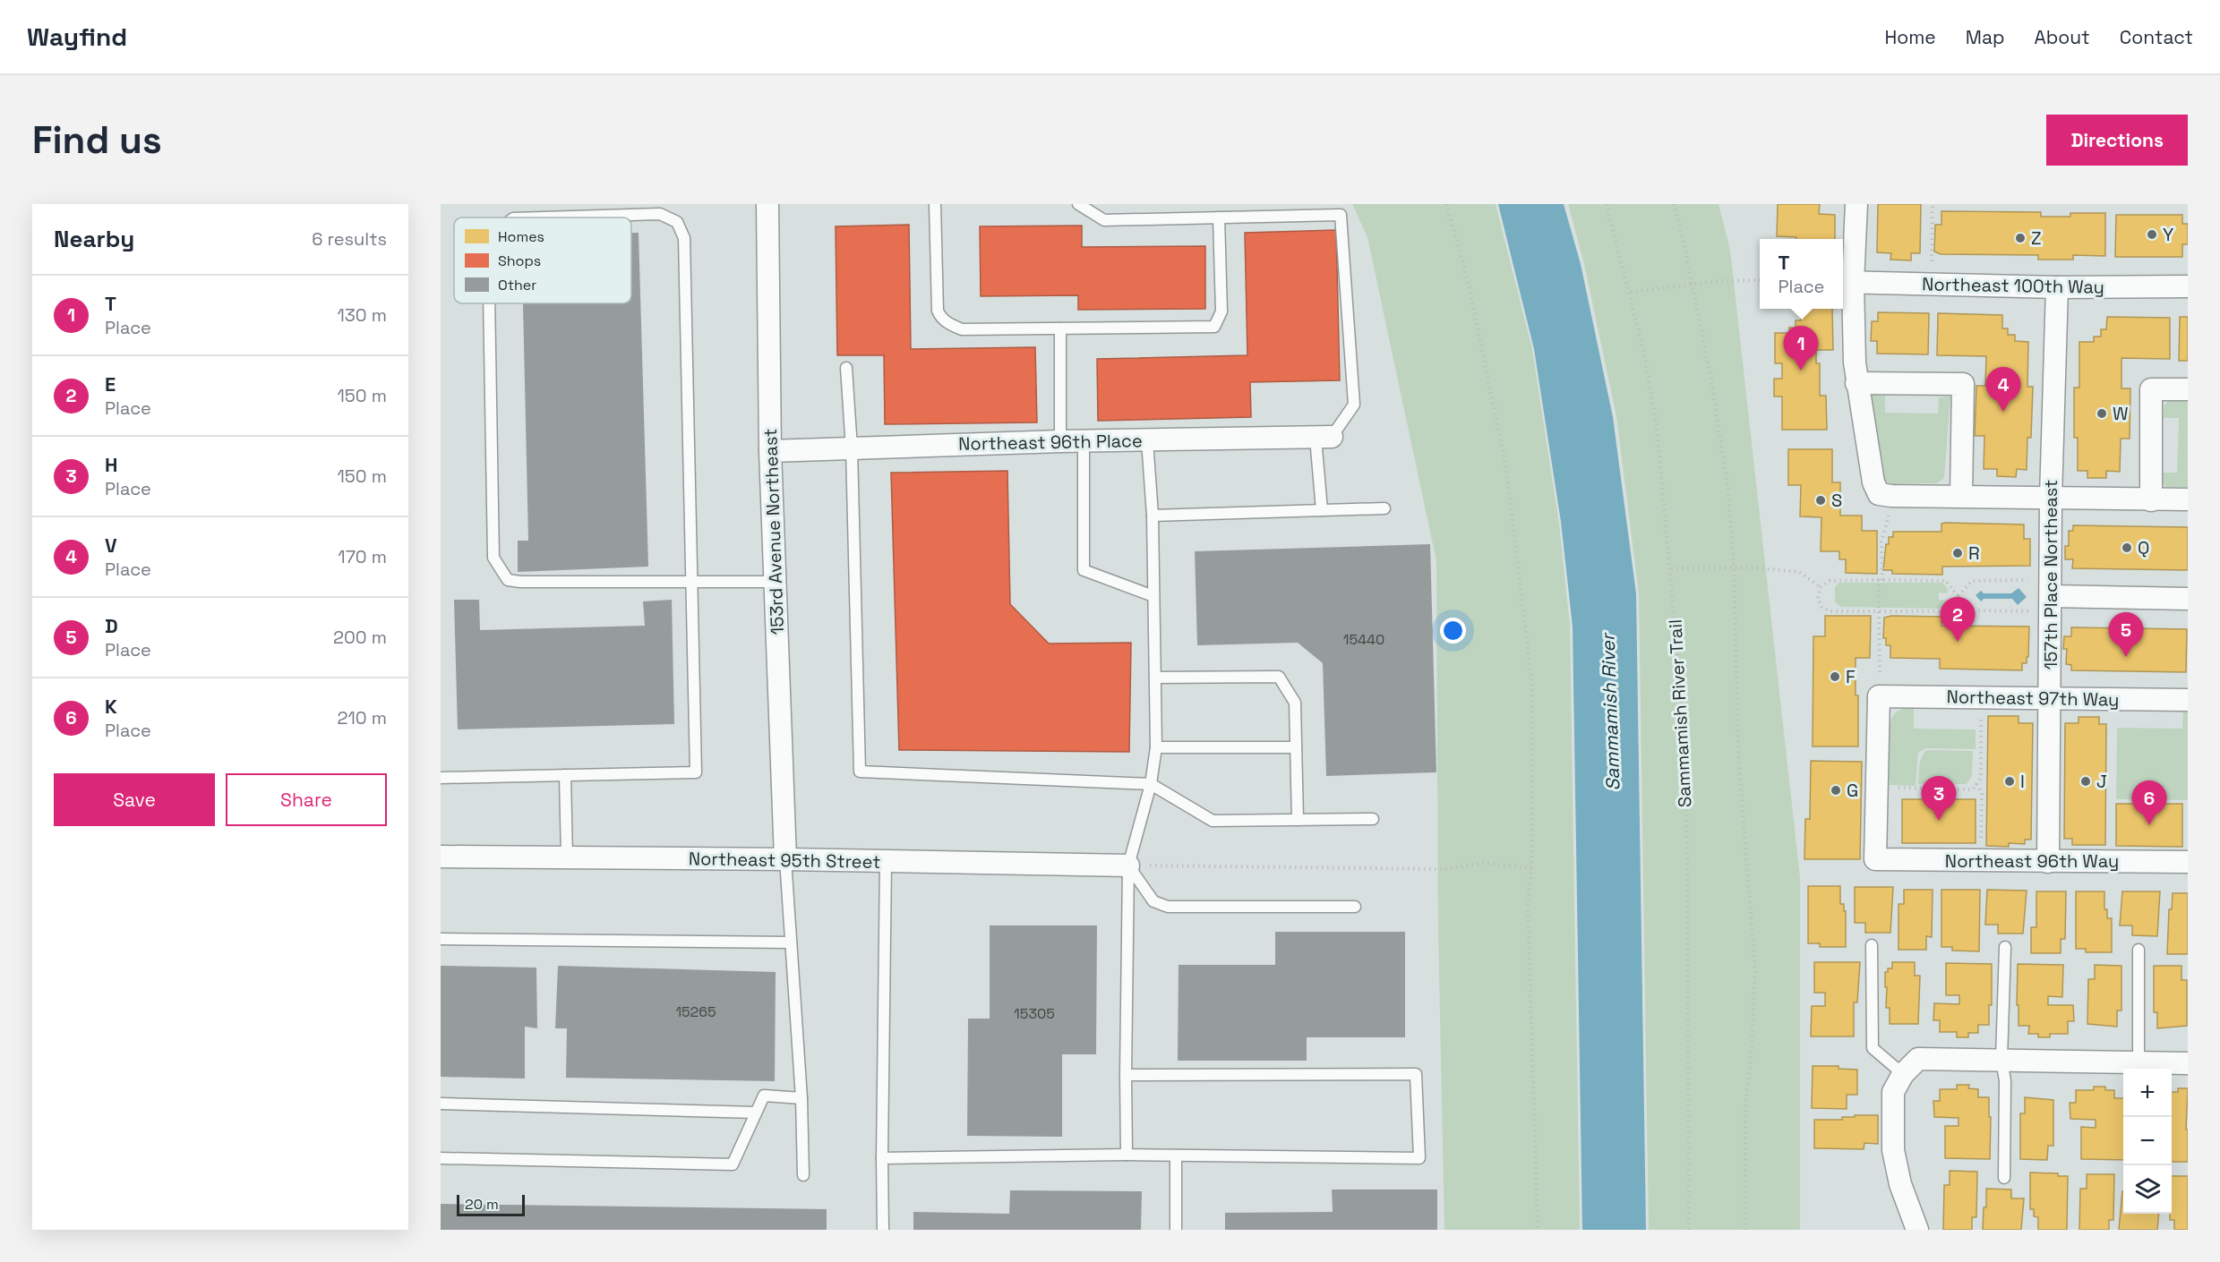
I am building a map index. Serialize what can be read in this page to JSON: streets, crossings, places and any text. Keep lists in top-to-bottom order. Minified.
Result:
{"streets":{"street":["Northeast 100th Way","Northeast 96th Place","153rd Avenue Northeast","157th Place Northeast","Northeast 97th Way","Northeast 95th Street","Northeast 96th Way"],"path":["Sammamish River Trail"]},"crossings":[["Northeast 100th Way","157th Place Northeast"],["Northeast 96th Place","153rd Avenue Northeast"],["153rd Avenue Northeast","Northeast 95th Street"],["157th Place Northeast","Northeast 97th Way"],["157th Place Northeast","Northeast 96th Way"],["Northeast 97th Way","Northeast 96th Way"]],"water":["Sammamish River"],"places":["Y","Z","W","S","Q","R","F","I","J","G"],"house_numbers":["15440","15265","15305"],"legend":["Homes","Shops","Other"],"scale_bar":"20 m","page":{"header":"Wayfind","nav":["Home","Map","About","Contact"],"buttons":["Directions",["Save","Share"]],"title":"Find us","heading":["Nearby","6 results"],"popup":["T","Place"],"list":[{"mark":"1","name":"T","note":"Place","value":"130 m"},{"mark":"2","name":"E","note":"Place","value":"150 m"},{"mark":"3","name":"H","note":"Place","value":"150 m"},{"mark":"4","name":"V","note":"Place","value":"170 m"},{"mark":"5","name":"D","note":"Place","value":"200 m"},{"mark":"6","name":"K","note":"Place","value":"210 m"}],"pins":["1","4","2","5","3","6"],"map_buttons":["+","−"],"scale":"20 m"}}
